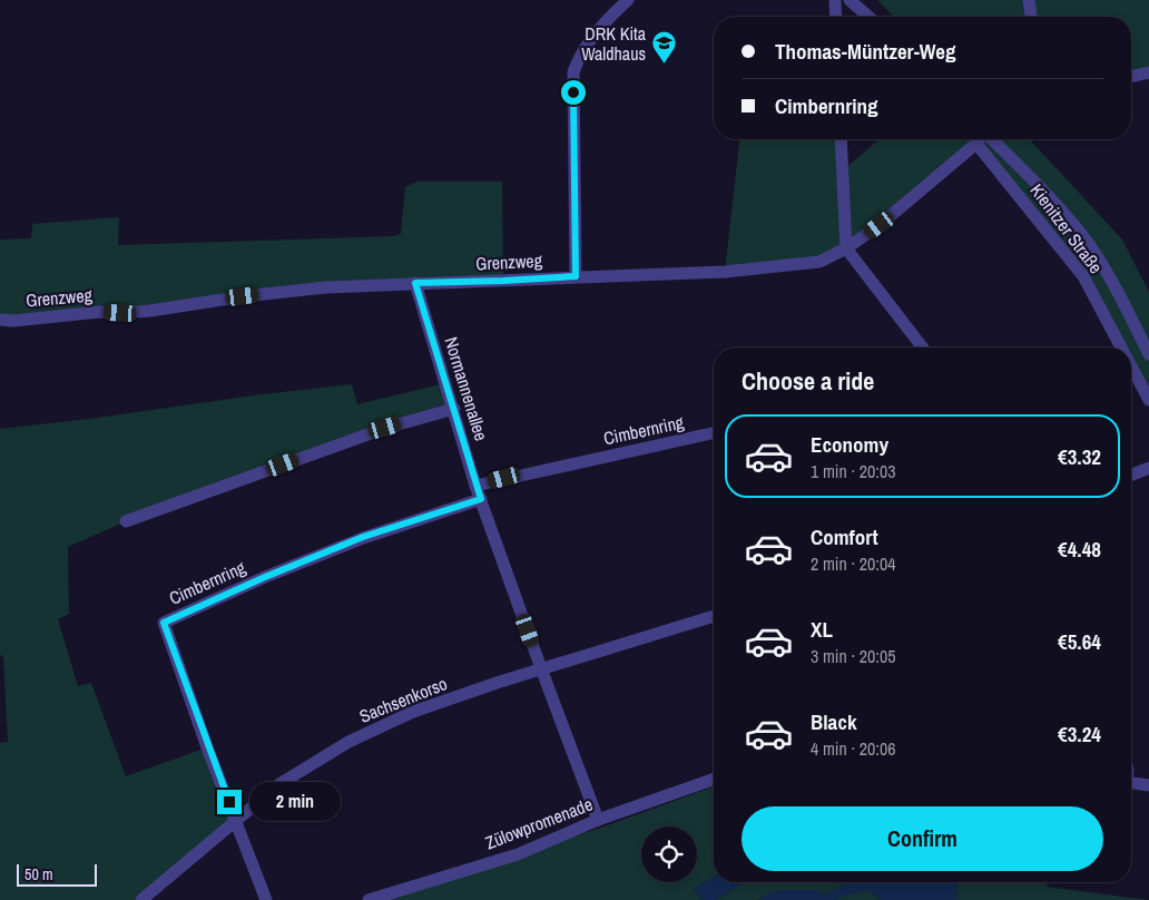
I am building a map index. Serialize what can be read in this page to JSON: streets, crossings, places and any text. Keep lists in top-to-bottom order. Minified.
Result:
{"streets":{"street":["Kienitzer Straße","Grenzweg","Normannenallee","Cimbernring","Sachsenkorso","Zülowpromenade"]},"crossings":[["Grenzweg","Normannenallee"],["Normannenallee","Cimbernring"],["Normannenallee","Sachsenkorso"],["Normannenallee","Zülowpromenade"],["Cimbernring","Sachsenkorso"]],"places":{"school or university":["DRK Kita Waldhaus"]},"scale_bar":"50 m","page":{"banner":["Thomas-Müntzer-Weg","Cimbernring"],"heading":"Choose a ride","list":[{"name":"Economy","note":"1 min · 20:03","value":"€3.32"},{"name":"Comfort","note":"2 min · 20:04","value":"€4.48"},{"name":"XL","note":"3 min · 20:05","value":"€5.64"},{"name":"Black","note":"4 min · 20:06","value":"€3.24"}],"bubble":"2 min","buttons":"Confirm","scale":"50 m"}}
